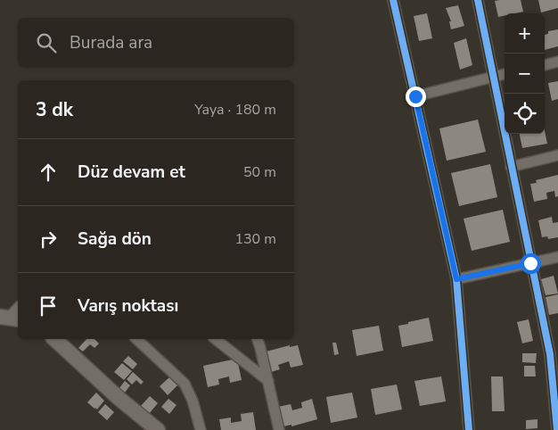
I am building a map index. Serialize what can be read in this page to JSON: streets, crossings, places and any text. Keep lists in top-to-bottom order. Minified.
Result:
{"page":{"map_buttons":["+","−"],"search":"Burada ara","heading":["3 dk","Yaya · 180 m"],"list":[["Düz devam et","50 m"],["Sağa dön","130 m"],"Varış noktası"]}}
